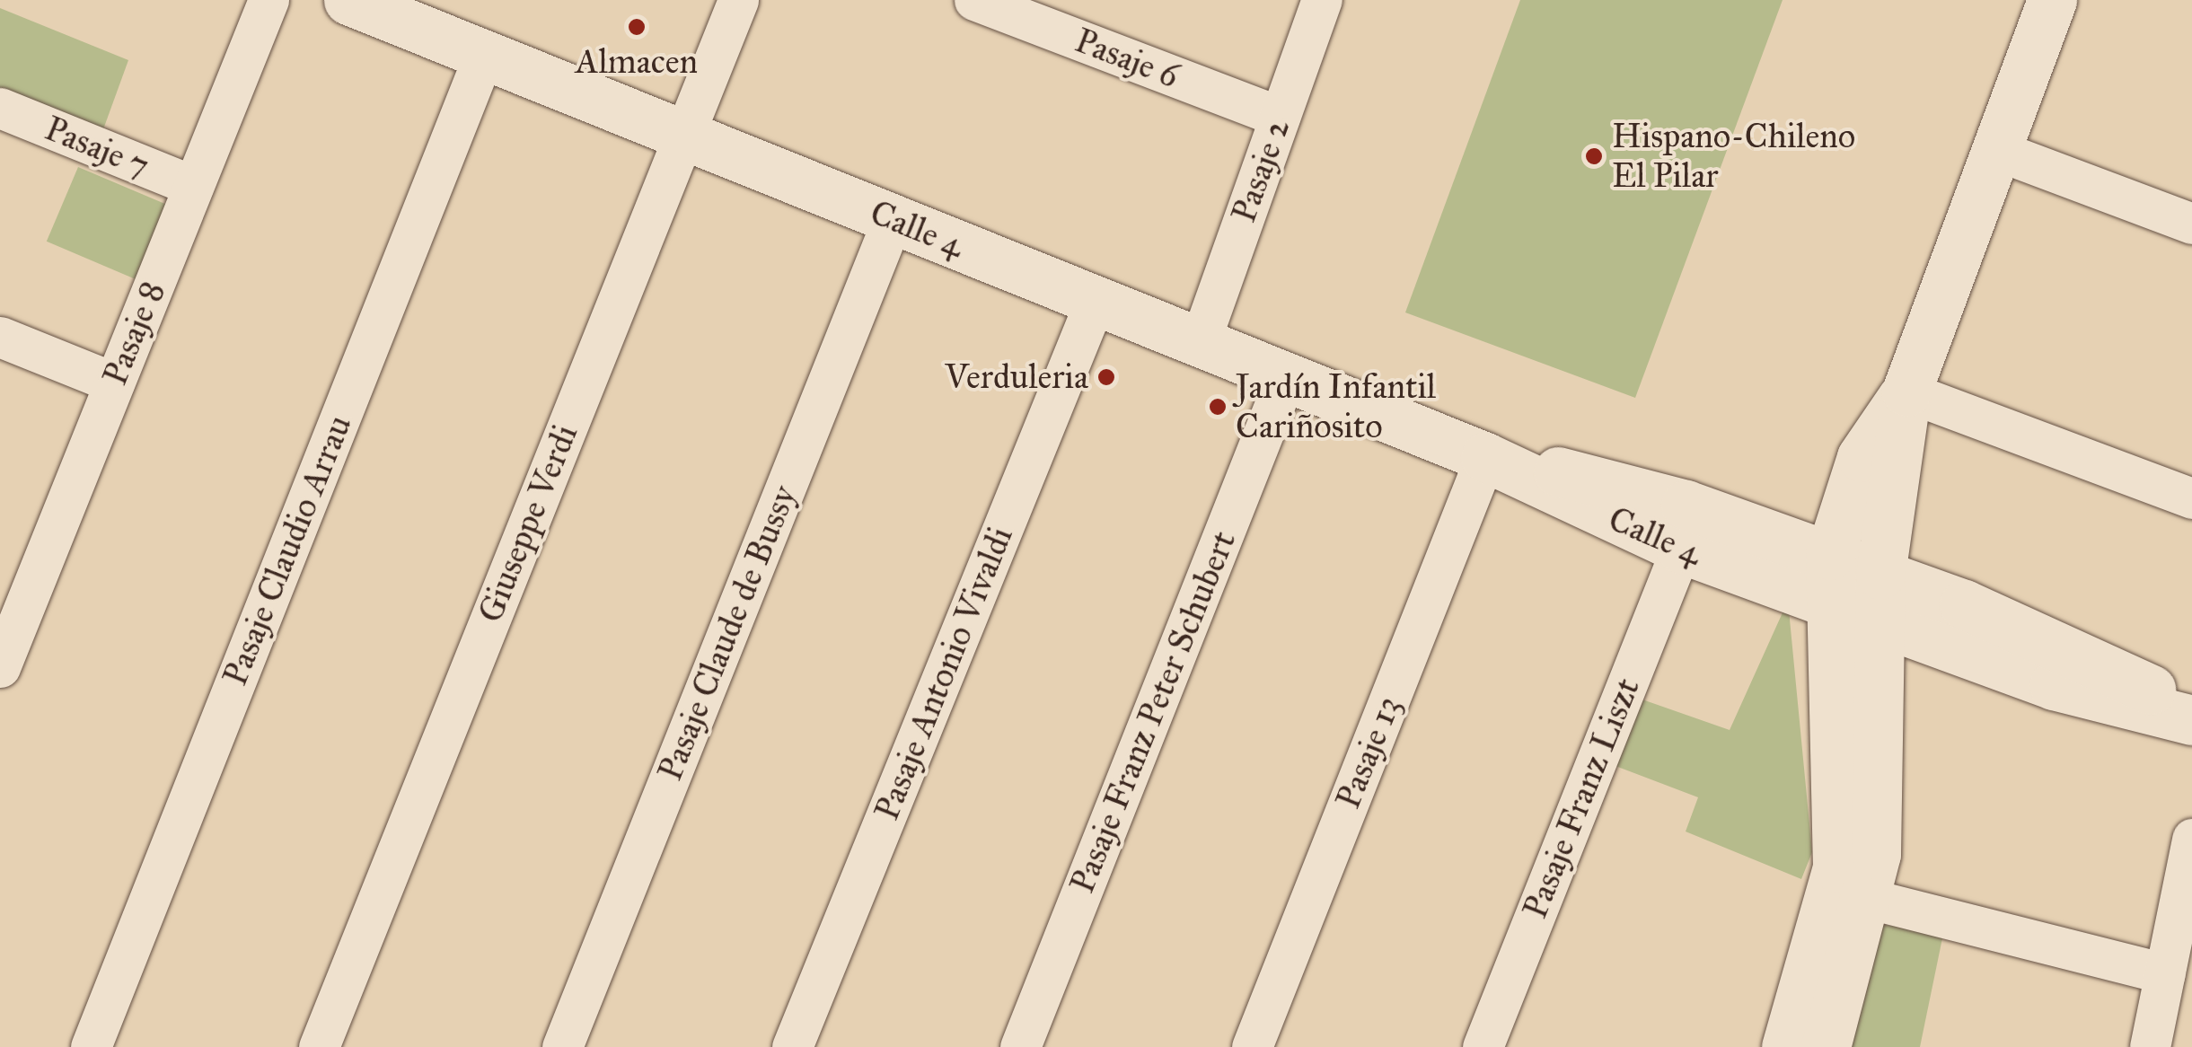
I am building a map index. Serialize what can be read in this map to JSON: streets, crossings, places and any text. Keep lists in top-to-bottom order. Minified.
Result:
{"streets":{"street":["Pasaje 6","Pasaje 7","Pasaje 2","Calle 4","Pasaje 8","Giuseppe Verdi","Pasaje Claudio Arrau","Pasaje Claude de Bussy","Pasaje Antonio Vivaldi","Pasaje Franz Peter Schubert","Pasaje 13","Pasaje Franz Liszt"]},"crossings":[["Pasaje 6","Pasaje 2"],["Pasaje 7","Pasaje 8"],["Pasaje 2","Calle 4"],["Calle 4","Giuseppe Verdi"],["Calle 4","Pasaje Claudio Arrau"],["Calle 4","Pasaje Claude de Bussy"],["Calle 4","Pasaje Antonio Vivaldi"],["Calle 4","Pasaje Franz Peter Schubert"],["Calle 4","Pasaje 13"],["Calle 4","Pasaje Franz Liszt"]],"places":["Almacen","Hispano-Chileno El Pilar","Verduleria","Jardín Infantil Cariñosito"]}
